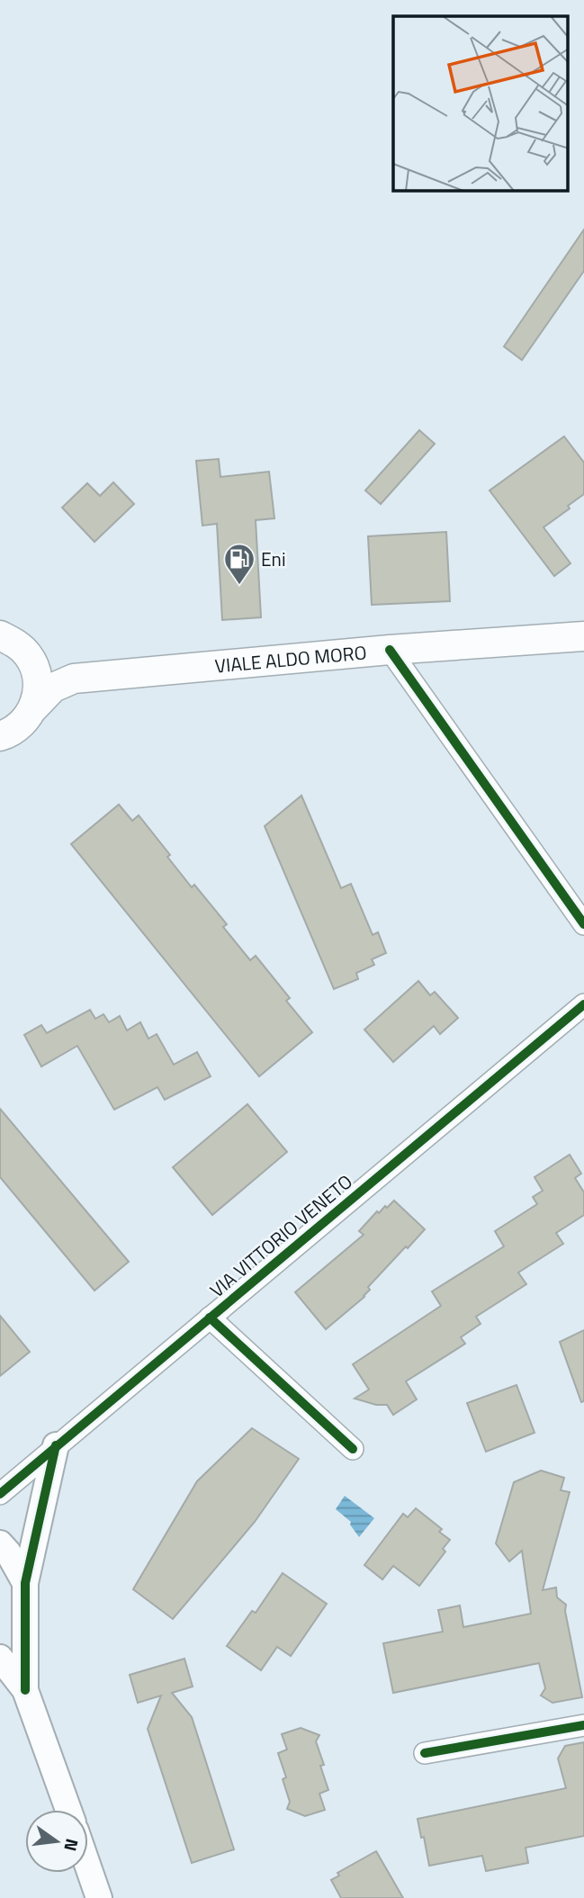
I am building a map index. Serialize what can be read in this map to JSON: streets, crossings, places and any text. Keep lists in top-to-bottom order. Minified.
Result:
{"streets":{"main road":["VIALE ALDO MORO"],"street":["VIA VITTORIO VENETO"]},"places":{"fuel station":["Eni"]},"north":"right"}
